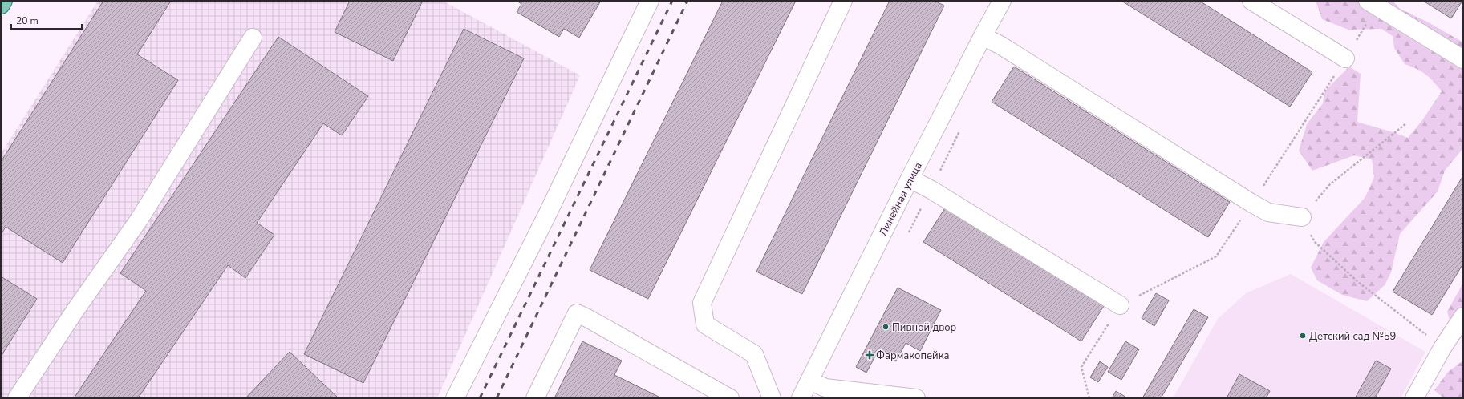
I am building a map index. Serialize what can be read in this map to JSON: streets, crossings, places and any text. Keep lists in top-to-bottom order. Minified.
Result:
{"streets":{"street":["Линейная улица"]},"places":{"other":["Пивной двор","Детский сад №59"],"health":["Фармакопейка"]},"scale_bar":"20 m"}
